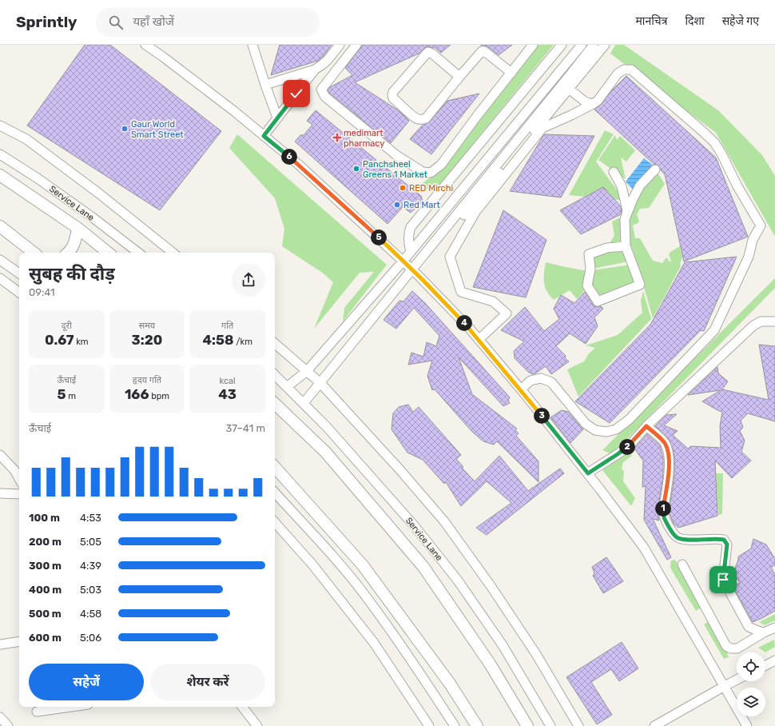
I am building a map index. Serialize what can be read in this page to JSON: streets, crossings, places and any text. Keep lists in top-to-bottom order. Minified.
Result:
{"streets":{"street":["Service Lane"]},"places":{"other":["Gaur World Smart Street","Panchsheel Greens 1 Market","RED Mirchi","Red Mart"],"health":["medimart pharmacy"]},"page":{"header":"Sprintly","search":"यहाँ खोजें","nav":["मानचित्र","दिशा","सहेजे गए"],"pins":["6","5","4","3","2","1"],"heading":["सुबह की दौड़","09:41"],"stats":[["दूरी","0.67 km"],["समय","3:20"],["गति","4:58 /km"],["ऊँचाई","5 m"],["हृदय गति","166 bpm"],["kcal","43"]],"chart":["ऊँचाई","37–41 m"],"list":[{"name":"100 m","note":"4:53"},{"name":"200 m","note":"5:05"},{"name":"300 m","note":"4:39"},{"name":"400 m","note":"5:03"},{"name":"500 m","note":"4:58"},{"name":"600 m","note":"5:06"}],"buttons":["सहेजें","शेयर करें"]}}
